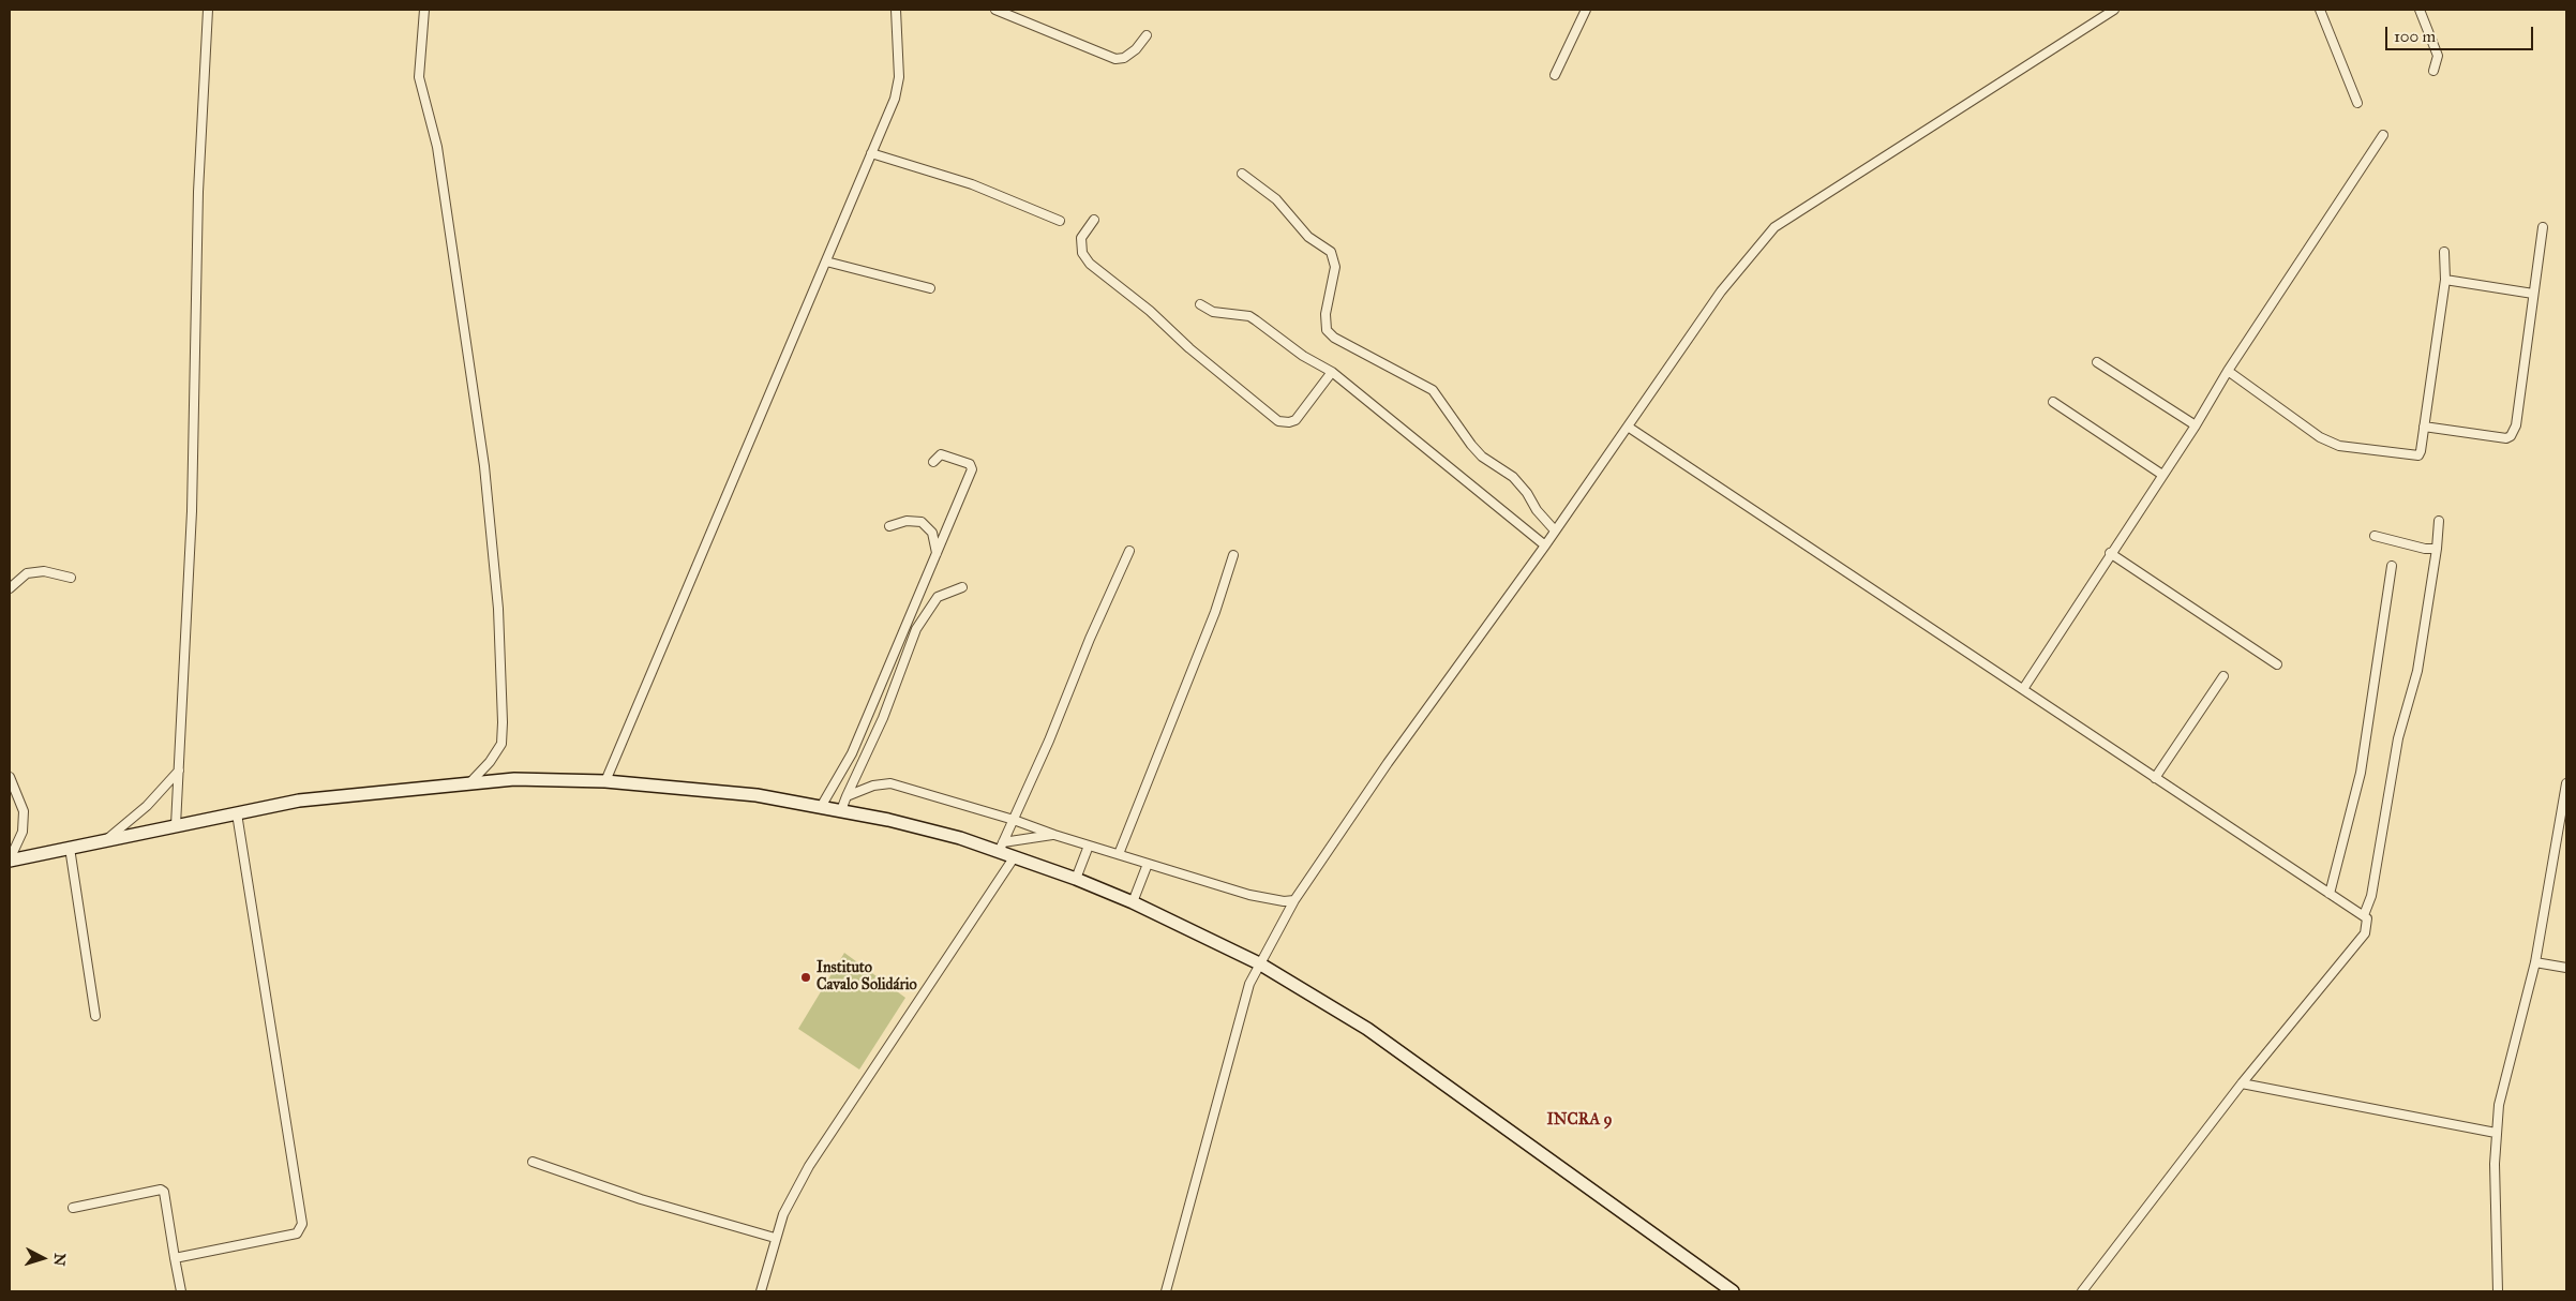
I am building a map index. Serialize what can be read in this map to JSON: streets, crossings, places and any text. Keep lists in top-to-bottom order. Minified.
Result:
{"districts":["INCRA 9"],"places":["Instituto Cavalo Solidário"],"scale_bar":"100 m","north":"right"}
